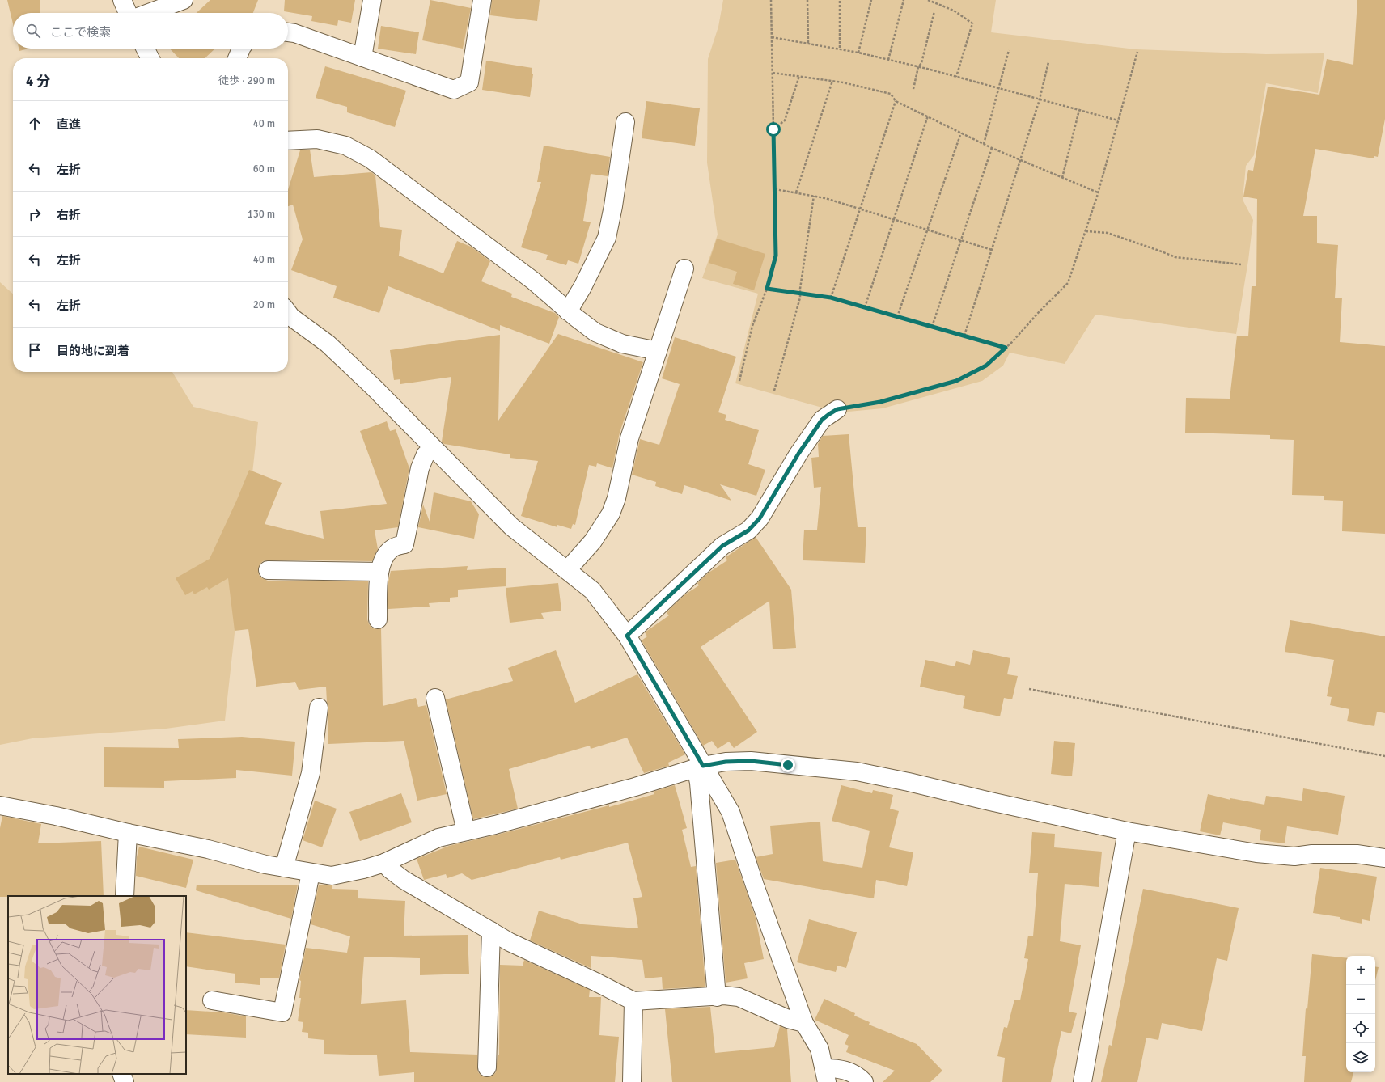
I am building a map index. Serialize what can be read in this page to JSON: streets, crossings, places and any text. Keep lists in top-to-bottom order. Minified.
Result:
{"page":{"search":"ここで検索","heading":["4 分","徒歩 · 290 m"],"list":[["直進","40 m"],["左折","60 m"],["右折","130 m"],["左折","40 m"],["左折","20 m"],"目的地に到着"],"map_buttons":["+","−"]}}
